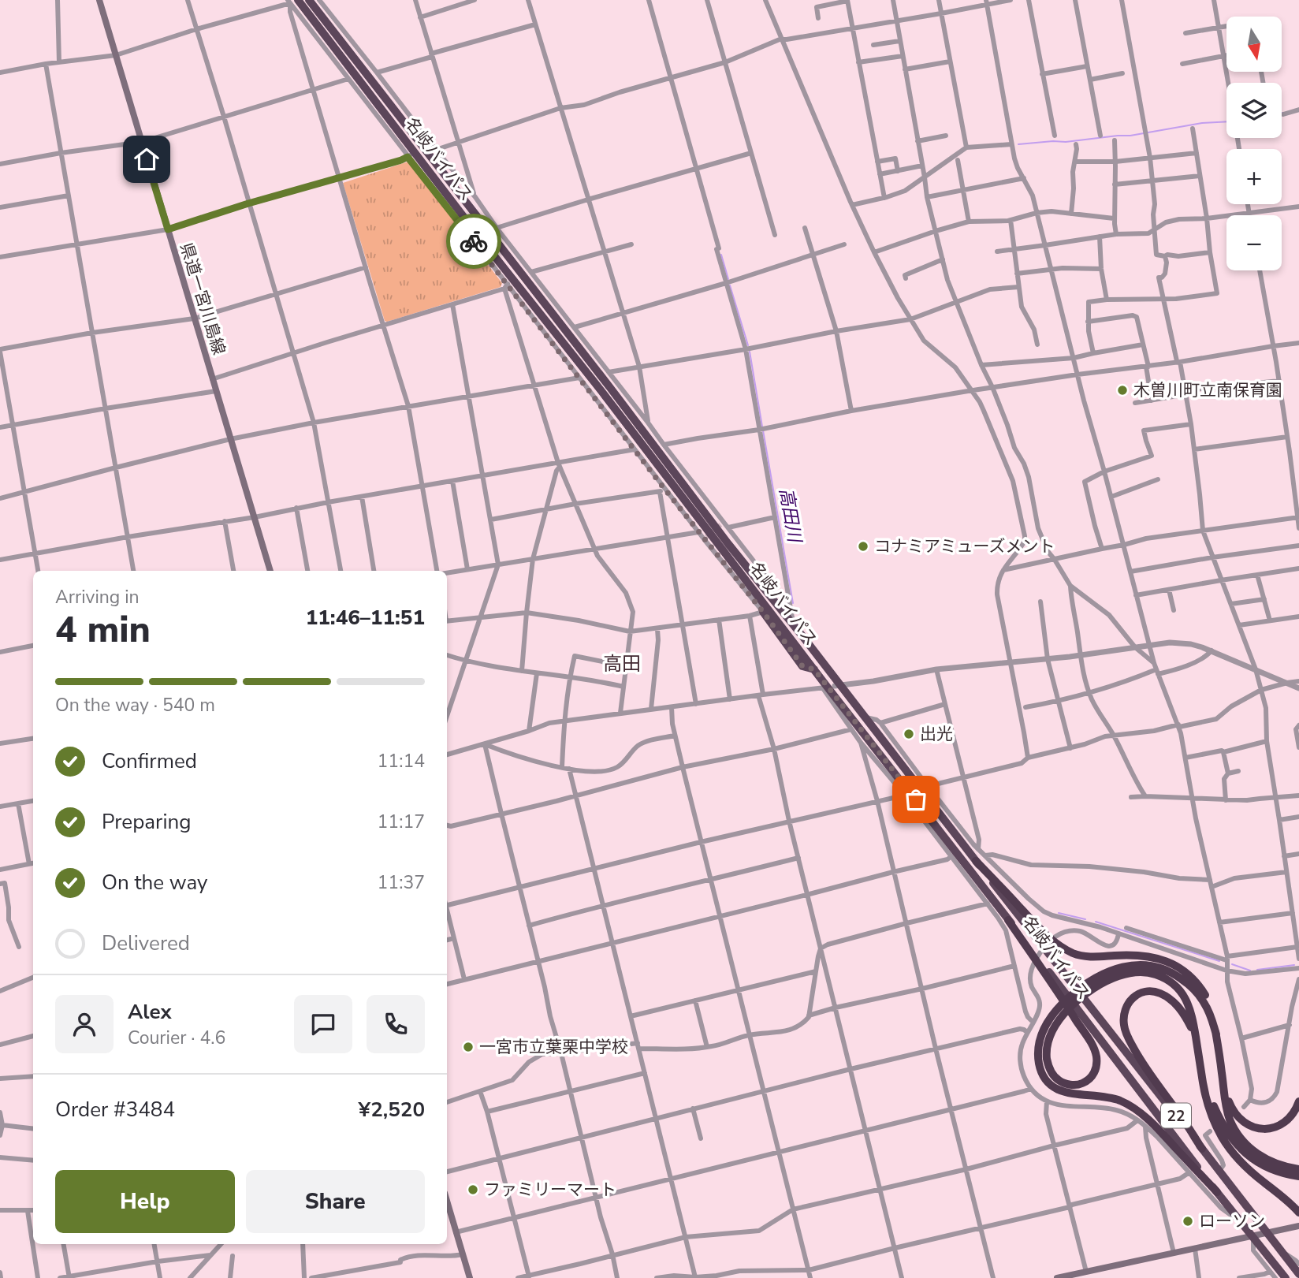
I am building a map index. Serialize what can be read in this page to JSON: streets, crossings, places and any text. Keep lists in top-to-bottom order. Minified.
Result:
{"streets":{"highway":["名岐バイパス","22"],"main road":["県道一宮川島線"]},"districts":["高田"],"water":["高田川"],"places":["木曽川町立南保育園","コナミアミューズメント","出光","一宮市立葉栗中学校","ファミリーマート","ローソン"],"north":"bottom","page":{"map_buttons":["+","−"],"heading":["4 min","Arriving in","11:46–11:51"],"panel":["Alex","Courier · 4.6","Order #3484","¥2,520"],"bar":"On the way · 540 m","list":[["Confirmed","11:14"],["Preparing","11:17"],["On the way","11:37"],"Delivered"],"buttons":["Help","Share"]}}
